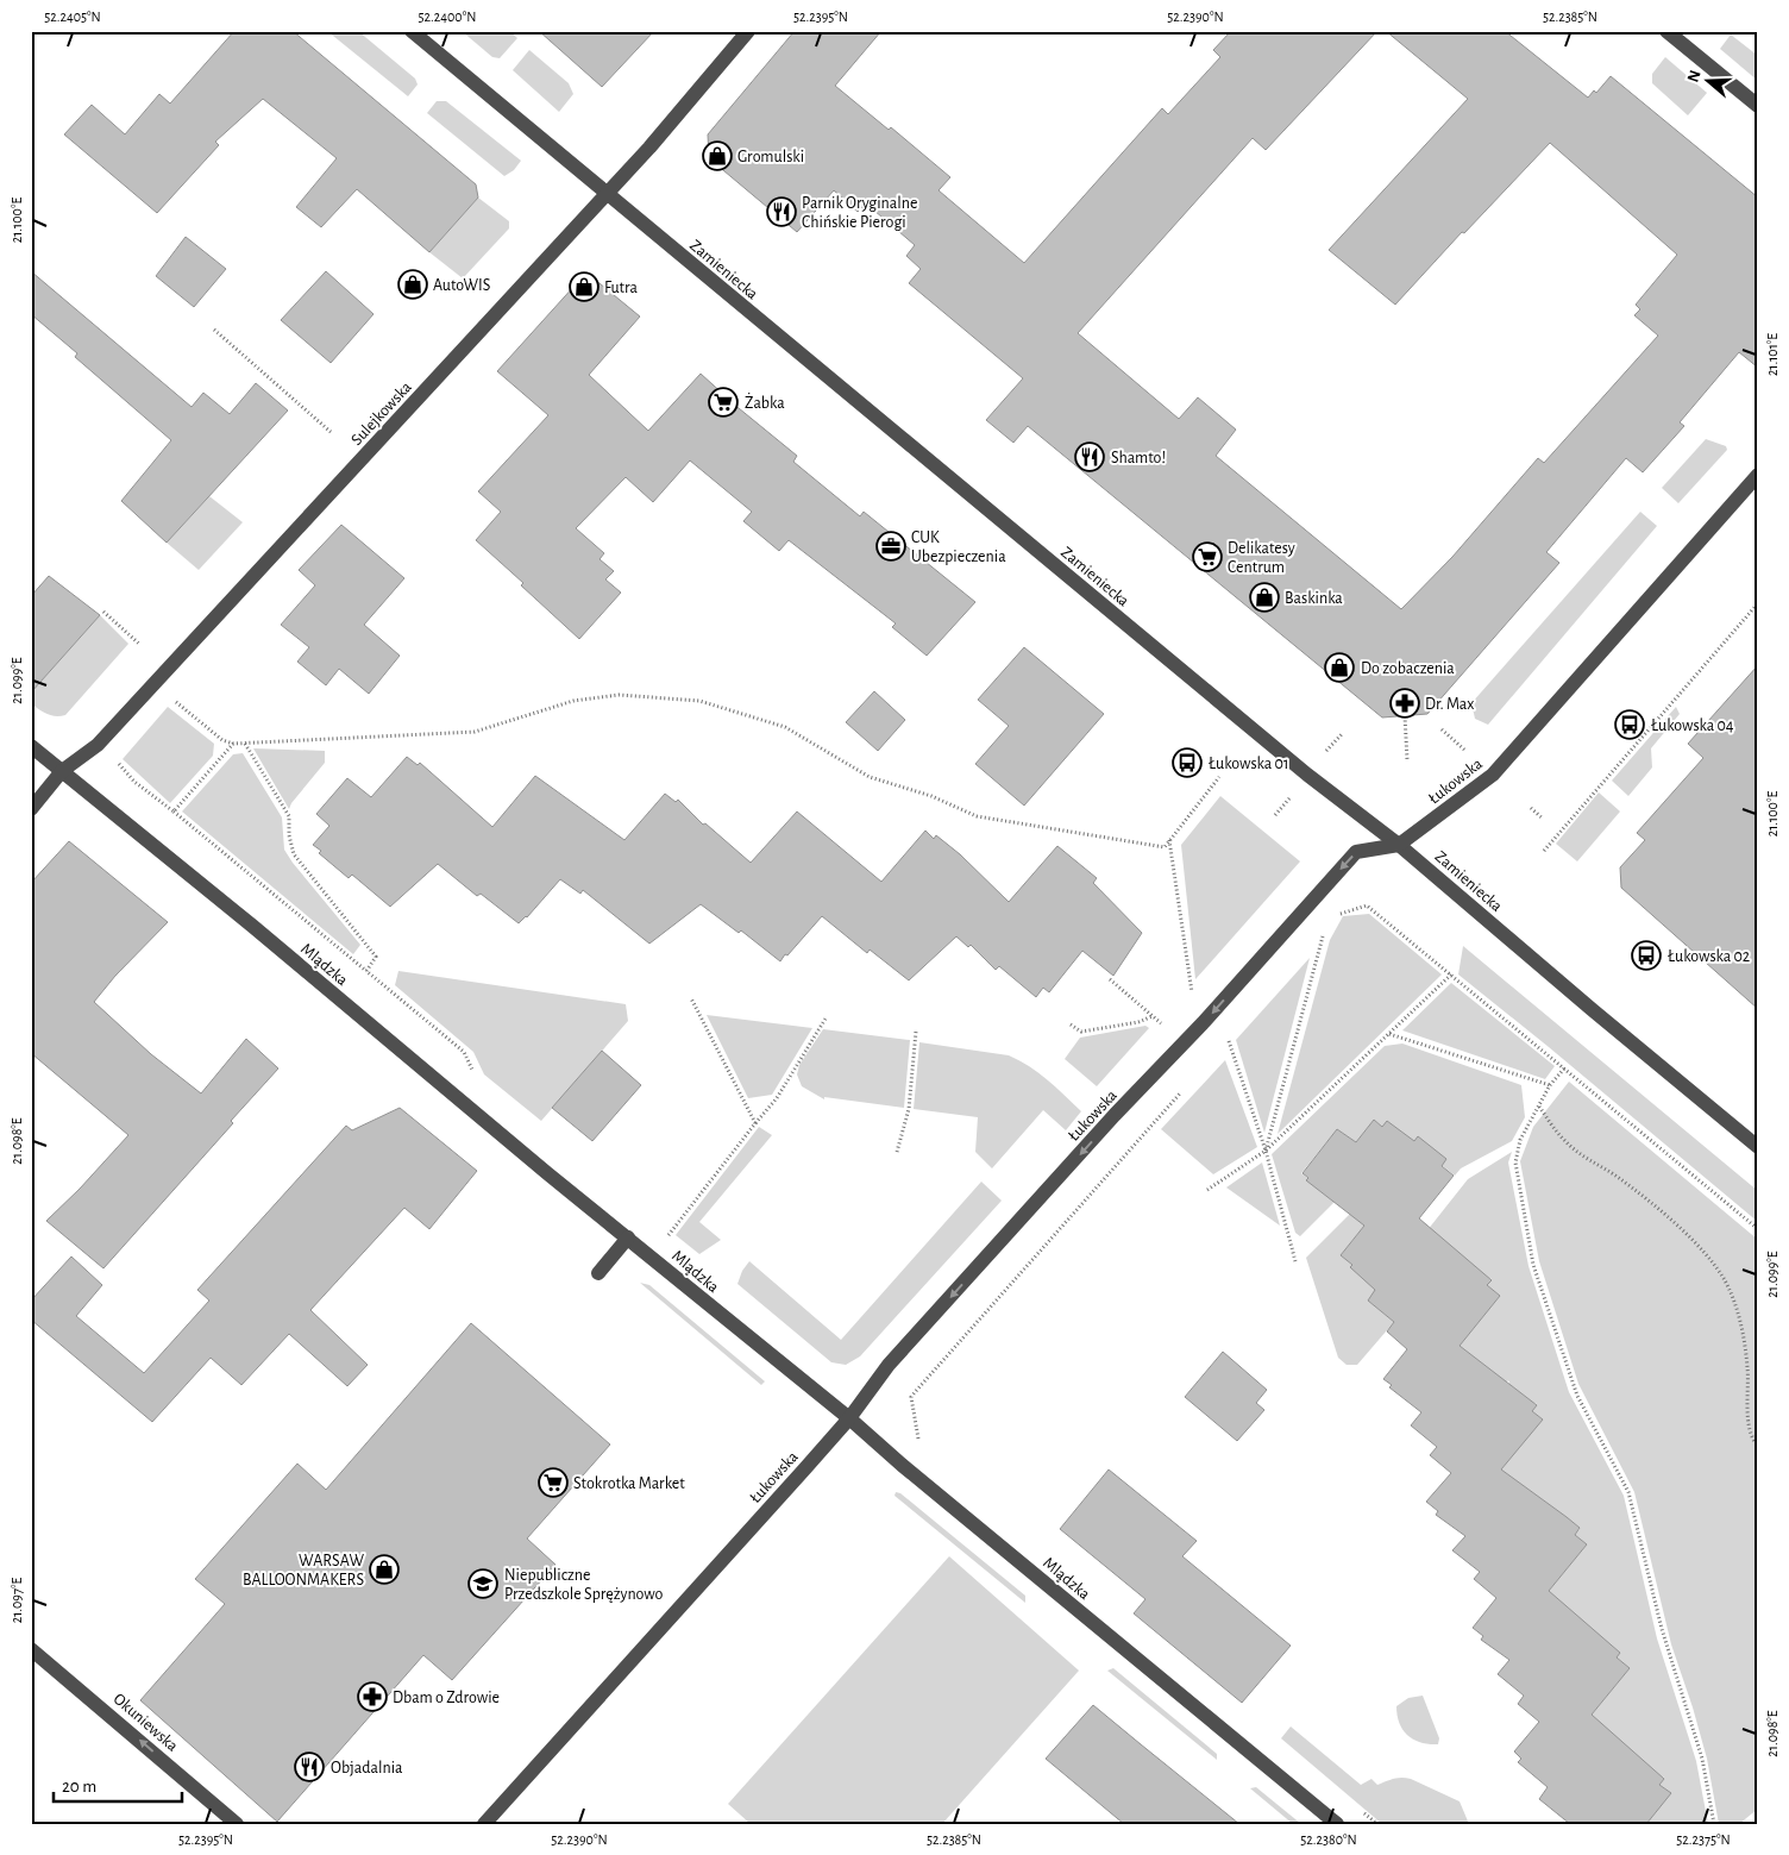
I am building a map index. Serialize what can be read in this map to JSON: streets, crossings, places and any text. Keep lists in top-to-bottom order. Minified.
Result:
{"streets":{"street":["Zamieniecka","Sulejkowska","Łukowska","Mlądzka","Okuniewska"]},"crossings":[["Zamieniecka","Sulejkowska"],["Zamieniecka","Łukowska"],["Sulejkowska","Mlądzka"],["Łukowska","Mlądzka"]],"one_way":["Łukowska","Okuniewska"],"places":{"shop":["Gromulski","AutoWIS","Futra","Baskinka","Do zobaczenia","WARSAW BALLOONMAKERS"],"restaurant":["Parnik Oryginalne Chińskie Pierogi","Shamto!","Objadalnia"],"supermarket":["Żabka","Delikatesy Centrum","Stokrotka Market"],"office":["CUK Ubezpieczenia"],"pharmacy":["Dr. Max","Dbam o Zdrowie"],"bus stop":["Łukowska 04","Łukowska 01","Łukowska 02"],"school or university":["Niepubliczne Przedszkole Sprężynowo"]},"scale_bar":"20 m","north":"left","coordinates":["52.2405°N","52.2400°N","52.2395°N","52.2390°N","52.2385°N","21.100°E","21.101°E","21.099°E","21.098°E","21.097°E","52.2380°N","52.2375°N"]}
